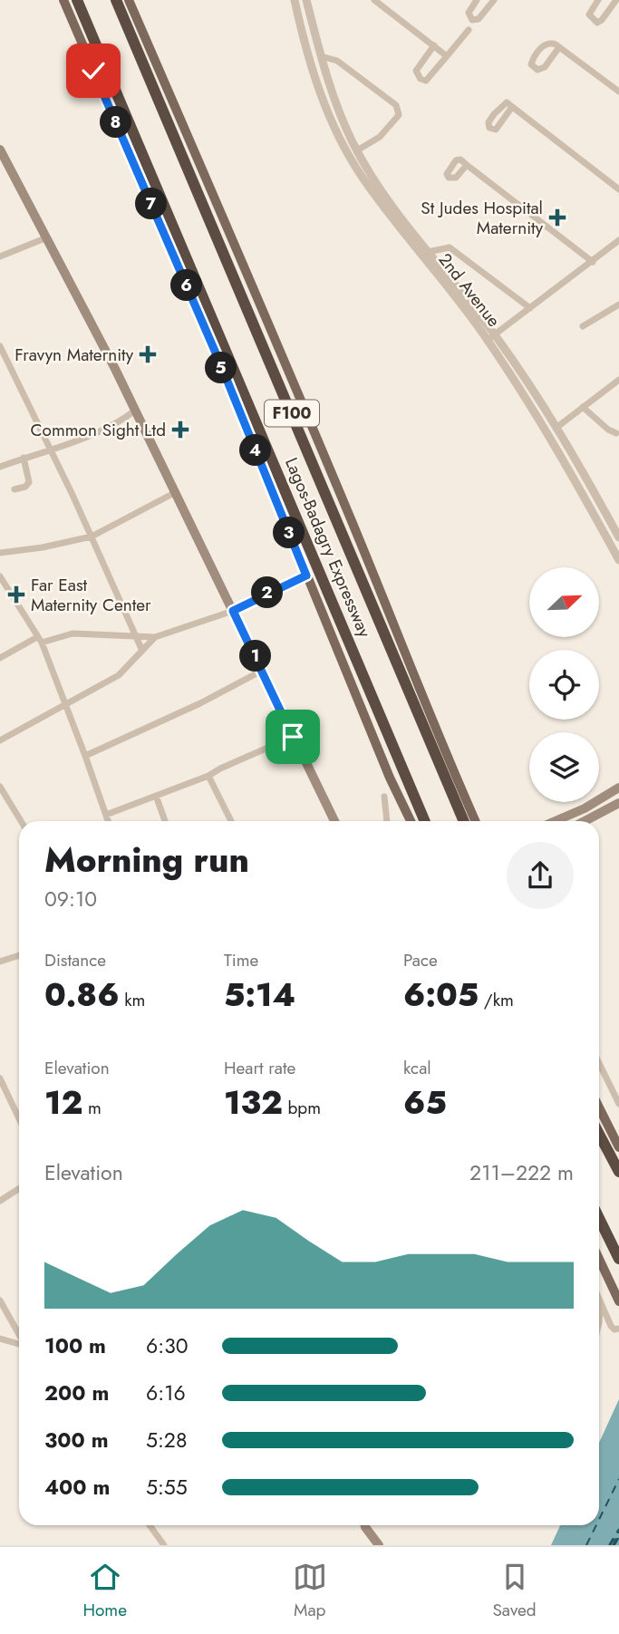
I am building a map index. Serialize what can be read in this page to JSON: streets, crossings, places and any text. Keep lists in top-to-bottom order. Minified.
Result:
{"streets":{"highway":["F100","Lagos-Badagry Expressway"],"street":["2nd Avenue"]},"places":{"health":["St Judes Hospital Maternity","Fravyn Maternity","Common Sight Ltd","Far East Maternity Center"]},"north":"top right","page":{"pins":["8","7","6","5","4","3","2","1"],"heading":["Morning run","09:10"],"stats":[["Distance","0.86 km"],["Time","5:14"],["Pace","6:05 /km"],["Elevation","12 m"],["Heart rate","132 bpm"],["kcal","65"]],"chart":["Elevation","211–222 m"],"list":[{"name":"100 m","note":"6:30"},{"name":"200 m","note":"6:16"},{"name":"300 m","note":"5:28"},{"name":"400 m","note":"5:55"}],"tabs":["Home","Map","Saved"]}}
